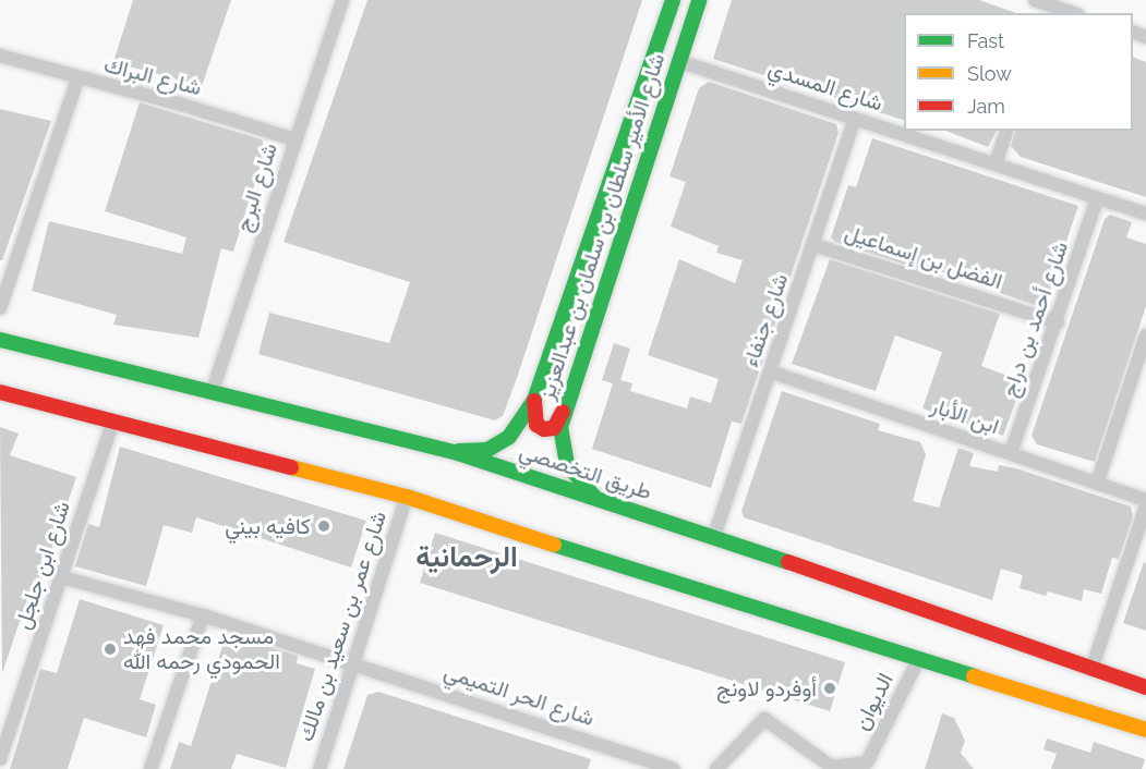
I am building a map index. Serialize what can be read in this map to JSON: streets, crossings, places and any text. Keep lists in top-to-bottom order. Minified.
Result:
{"streets":{"main road":["شارع الأمير سلطان بن سلمان بن عبدالعزيز","طريق التخصصي"],"street":["شارع البراك","شارع المسدي","شارع البرج","الفضل بن إسماعيل","شارع أحمد بن دراج","شارع جنفاء","ابن الأبار","شارع ابن جلجل","شارع عمر بن سعيد بن مالك","شارع الحر التميمي","الديوان"]},"crossings":[["شارع البراك","شارع البرج"],["شارع المسدي","شارع الأمير سلطان بن سلمان بن عبدالعزيز"],["شارع المسدي","شارع أحمد بن دراج"],["شارع المسدي","شارع جنفاء"],["شارع البرج","طريق التخصصي"],["شارع الأمير سلطان بن سلمان بن عبدالعزيز","طريق التخصصي"],["الفضل بن إسماعيل","شارع أحمد بن دراج"],["الفضل بن إسماعيل","شارع جنفاء"],["شارع أحمد بن دراج","ابن الأبار"],["شارع جنفاء","ابن الأبار"],["شارع جنفاء","طريق التخصصي"],["شارع ابن جلجل","شارع الحر التميمي"],["شارع عمر بن سعيد بن مالك","شارع الحر التميمي"]],"districts":["الرحمانية"],"places":["كافيه بيني","مسجد محمد فهد الحمودي رحمه الله","أوفردو لاونج"],"legend":["Fast","Slow","Jam"]}
